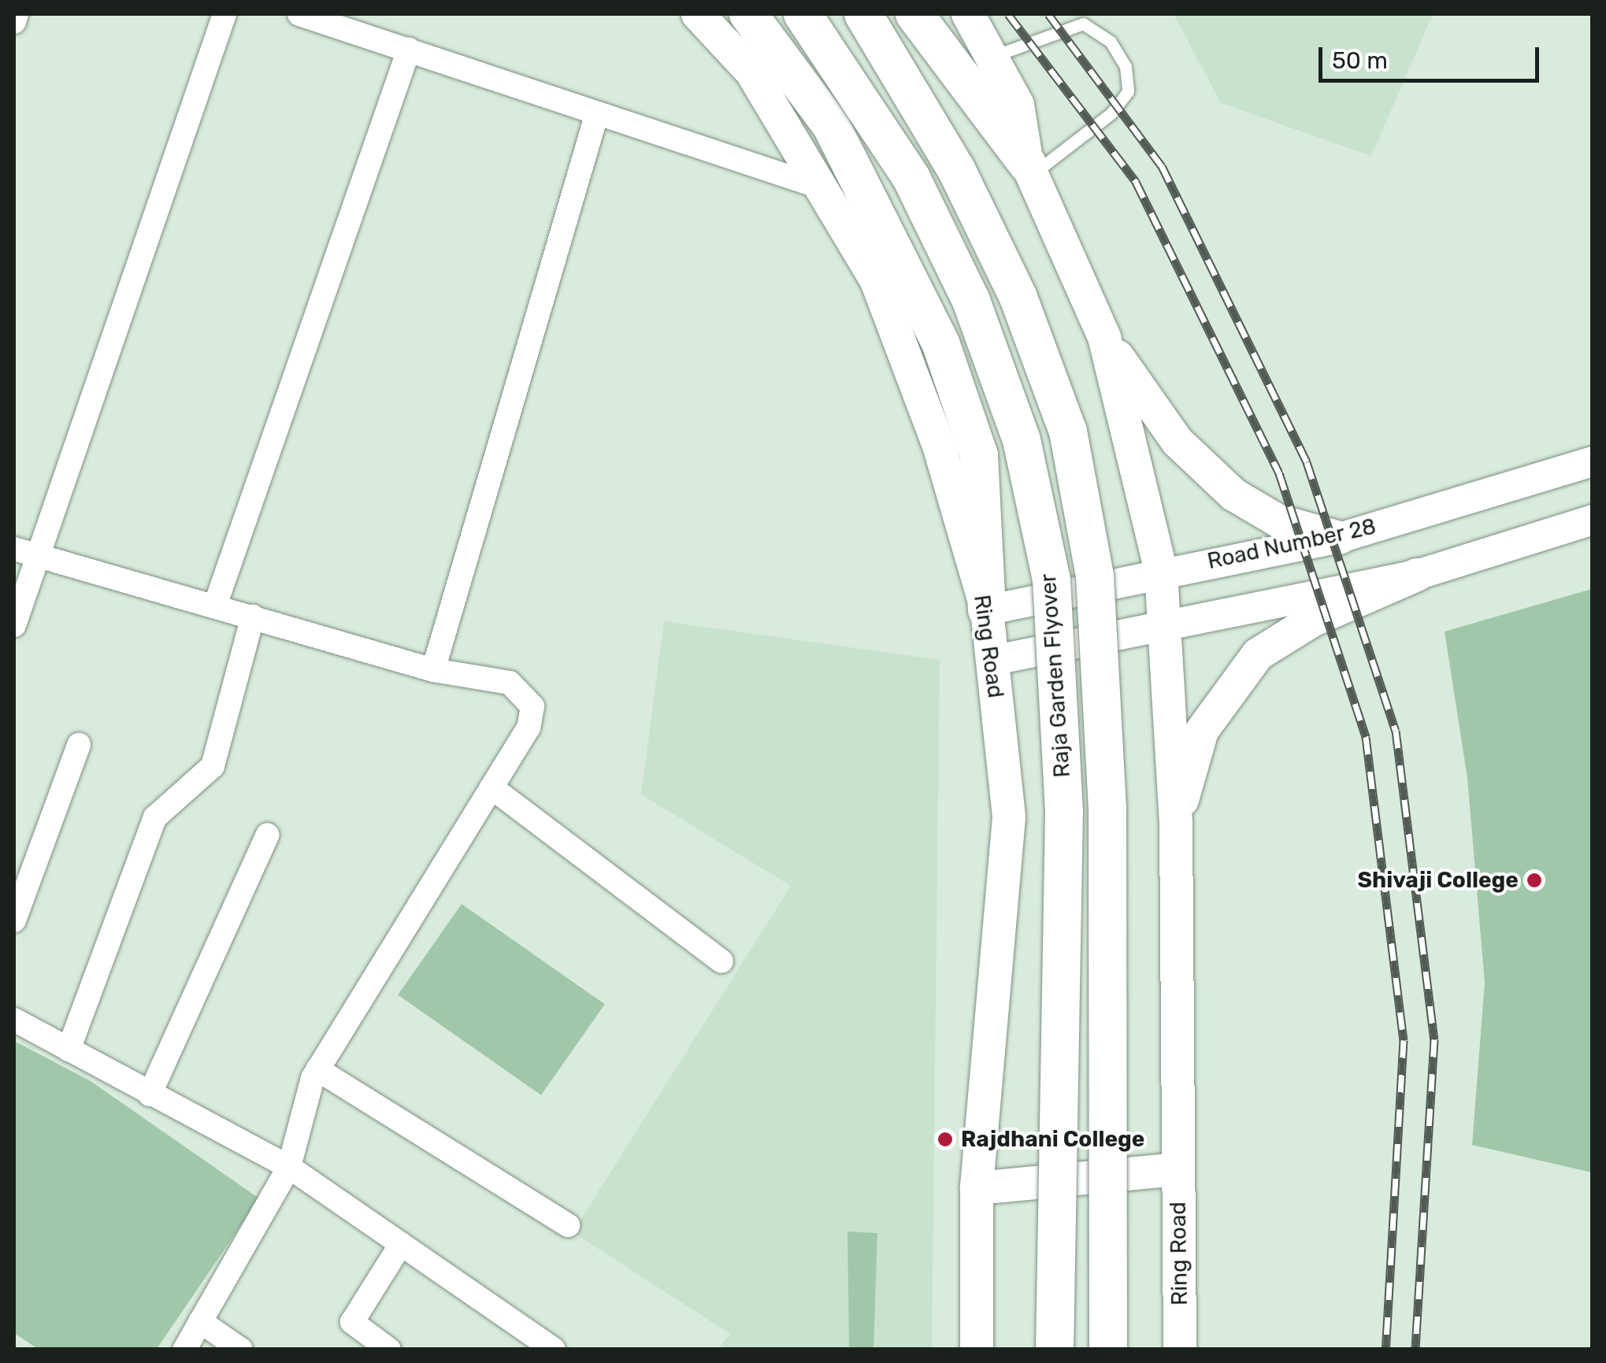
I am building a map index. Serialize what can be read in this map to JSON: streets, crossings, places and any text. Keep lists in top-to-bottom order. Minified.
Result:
{"streets":{"main road":["Ring Road","Raja Garden Flyover"],"street":["Road Number 28"]},"crossings":[["Road Number 28","Ring Road"]],"places":["Shivaji College","Rajdhani College"],"scale_bar":"50 m"}
